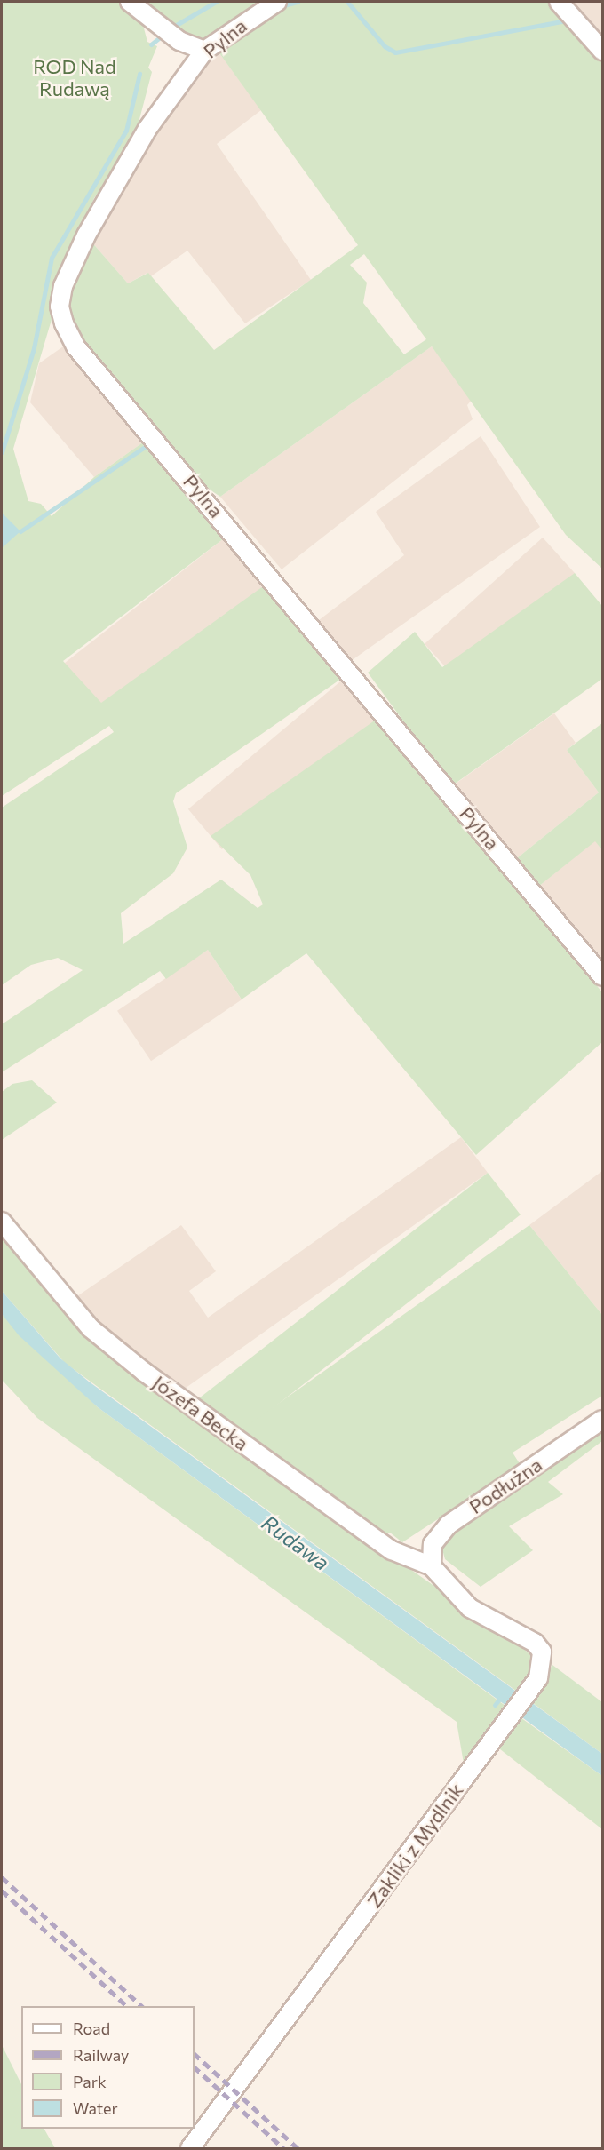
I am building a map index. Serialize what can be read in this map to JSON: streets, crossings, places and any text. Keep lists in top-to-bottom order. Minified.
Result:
{"streets":{"street":["Pylna","Józefa Becka","Podłużna","Zakliki z Mydlnik"]},"crossings":[["Józefa Becka","Podłużna"],["Józefa Becka","Zakliki z Mydlnik"],["Podłużna","Zakliki z Mydlnik"]],"water":["Rudawa"],"parks":["ROD Nad Rudawą"],"legend":["Road","Railway","Park","Water"]}
